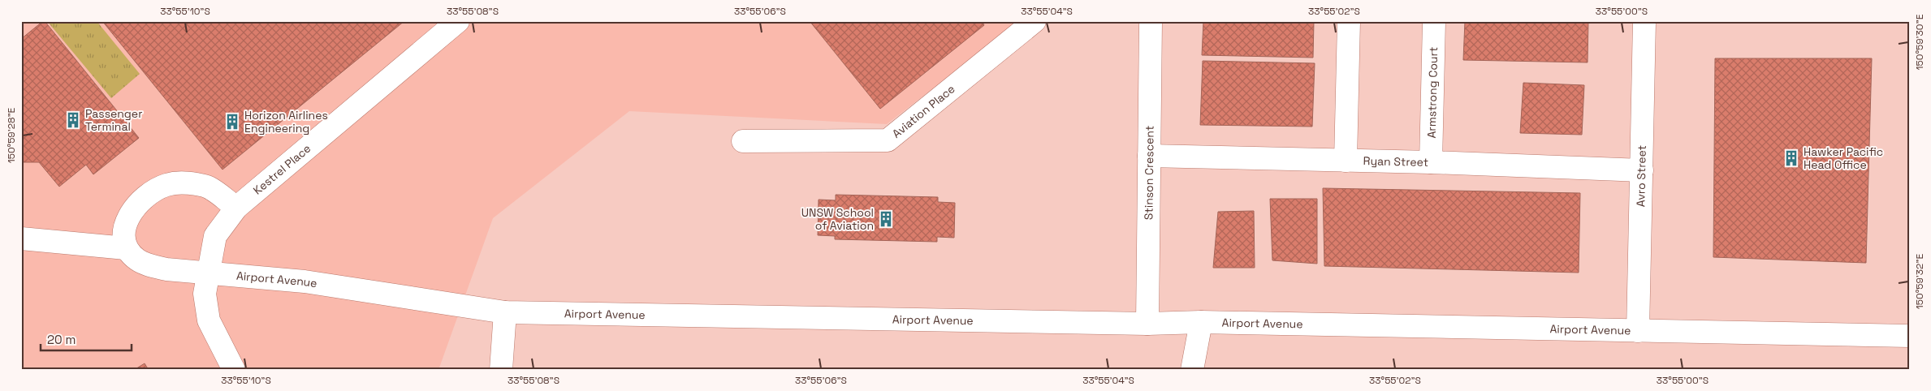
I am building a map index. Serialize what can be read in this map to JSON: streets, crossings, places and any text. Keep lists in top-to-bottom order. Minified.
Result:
{"streets":{"street":["Armstrong Court","Aviation Place","Ryan Street","Kestrel Place","Stinson Crescent","Avro Street","Airport Avenue"]},"crossings":[["Armstrong Court","Ryan Street"],["Ryan Street","Stinson Crescent"],["Ryan Street","Avro Street"],["Kestrel Place","Airport Avenue"],["Stinson Crescent","Airport Avenue"],["Avro Street","Airport Avenue"]],"places":{"building":["Passenger Terminal","Horizon Airlines Engineering","Hawker Pacific Head Office","UNSW School of Aviation"]},"scale_bar":"20 m","coordinates":["33°55'10\"S","33°55'08\"S","33°55'06\"S","33°55'04\"S","33°55'02\"S","33°55'00\"S","150°59'30\"E","150°59'28\"E","150°59'32\"E"]}
